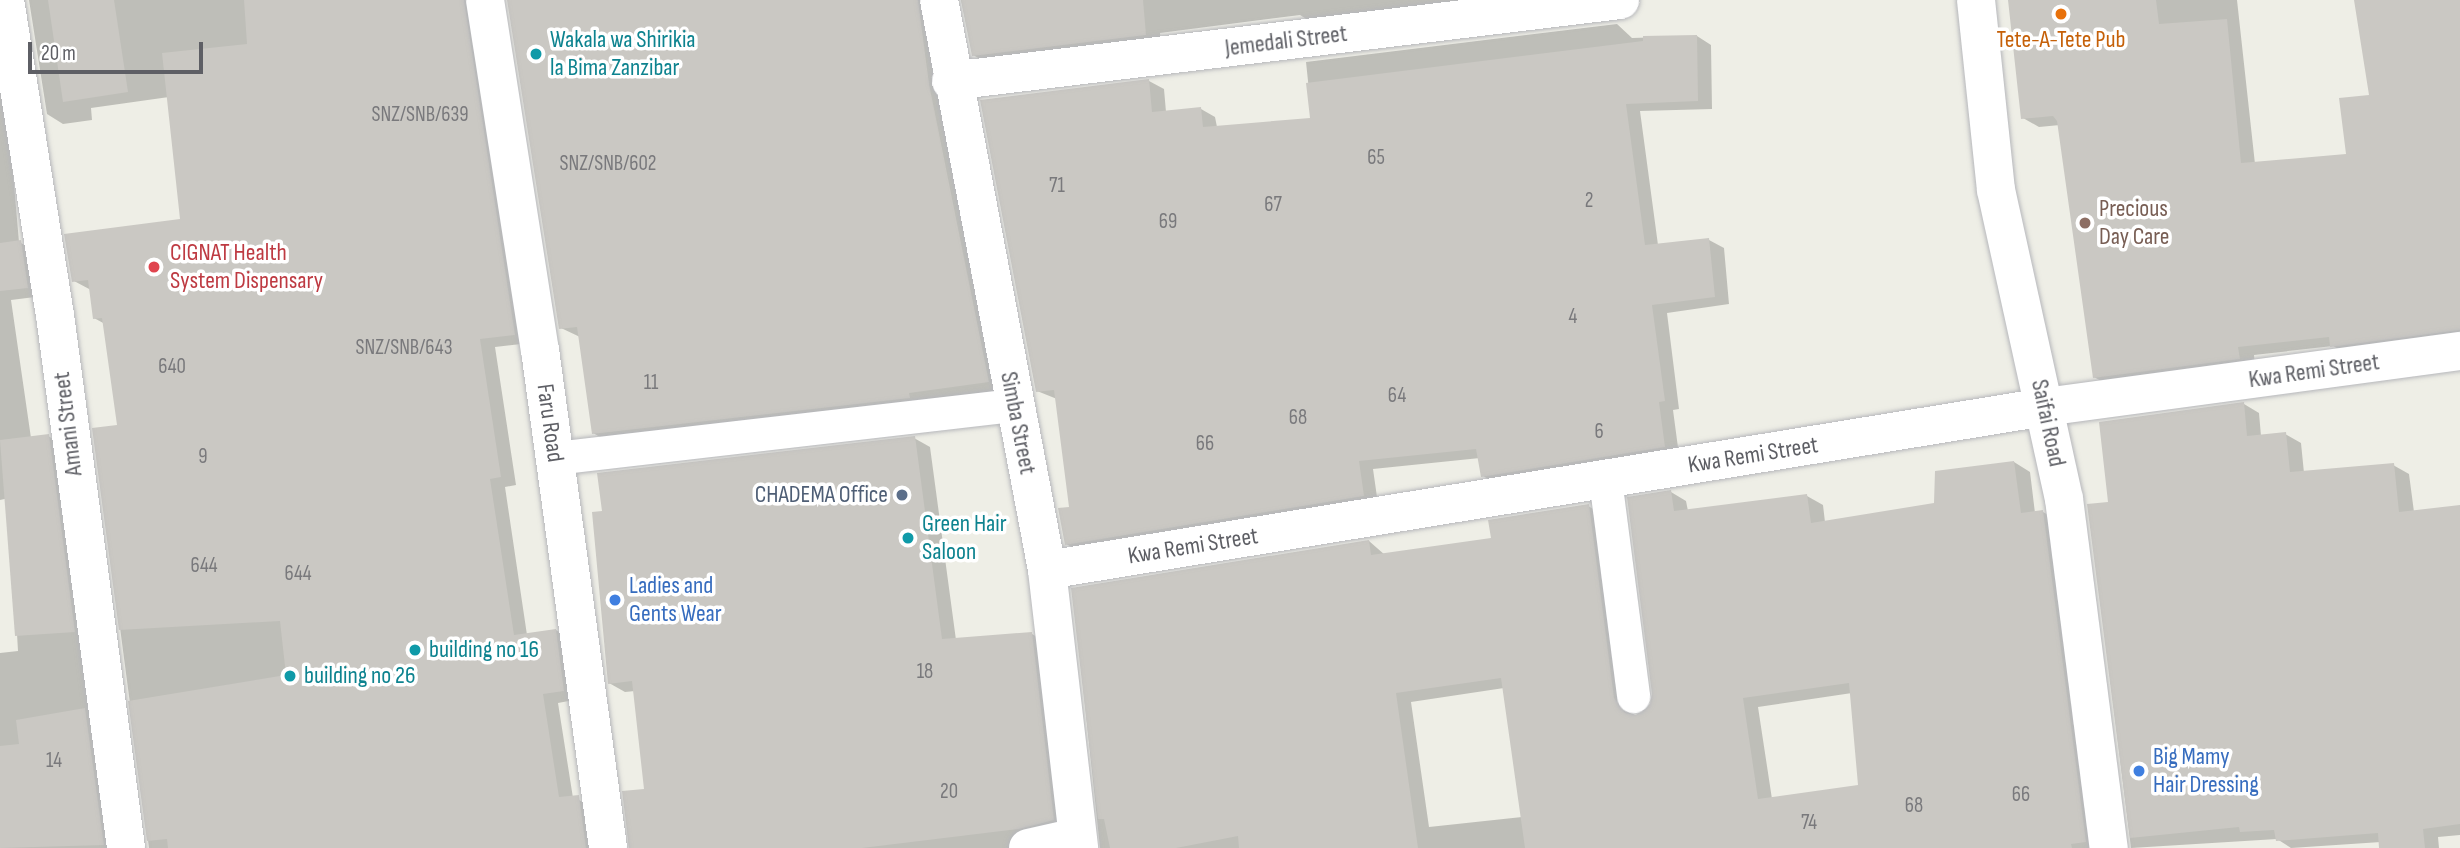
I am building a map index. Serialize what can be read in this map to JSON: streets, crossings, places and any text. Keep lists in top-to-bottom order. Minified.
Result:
{"streets":{"street":["Jemedali Street","Kwa Remi Street","Faru Road","Simba Street","Saifai Road","Amani Street"]},"crossings":[["Jemedali Street","Simba Street"],["Kwa Remi Street","Simba Street"],["Kwa Remi Street","Saifai Road"]],"places":["Tete-A-Tete Pub","Wakala wa Shirikia la Bima Zanzibar","Precious Day Care","CIGNAT Health System Dispensary","CHADEMA Office","Green Hair Saloon","Ladies and Gents Wear","building no 16","building no 26","Big Mamy Hair Dressing"],"house_numbers":["SNZ/SNB/639","65","SNZ/SNB/602","71","2","67","69","4","SNZ/SNB/643","640","11","64","68","6","66","9","644","644","18","14","20","66","68","74"],"scale_bar":"20 m"}
